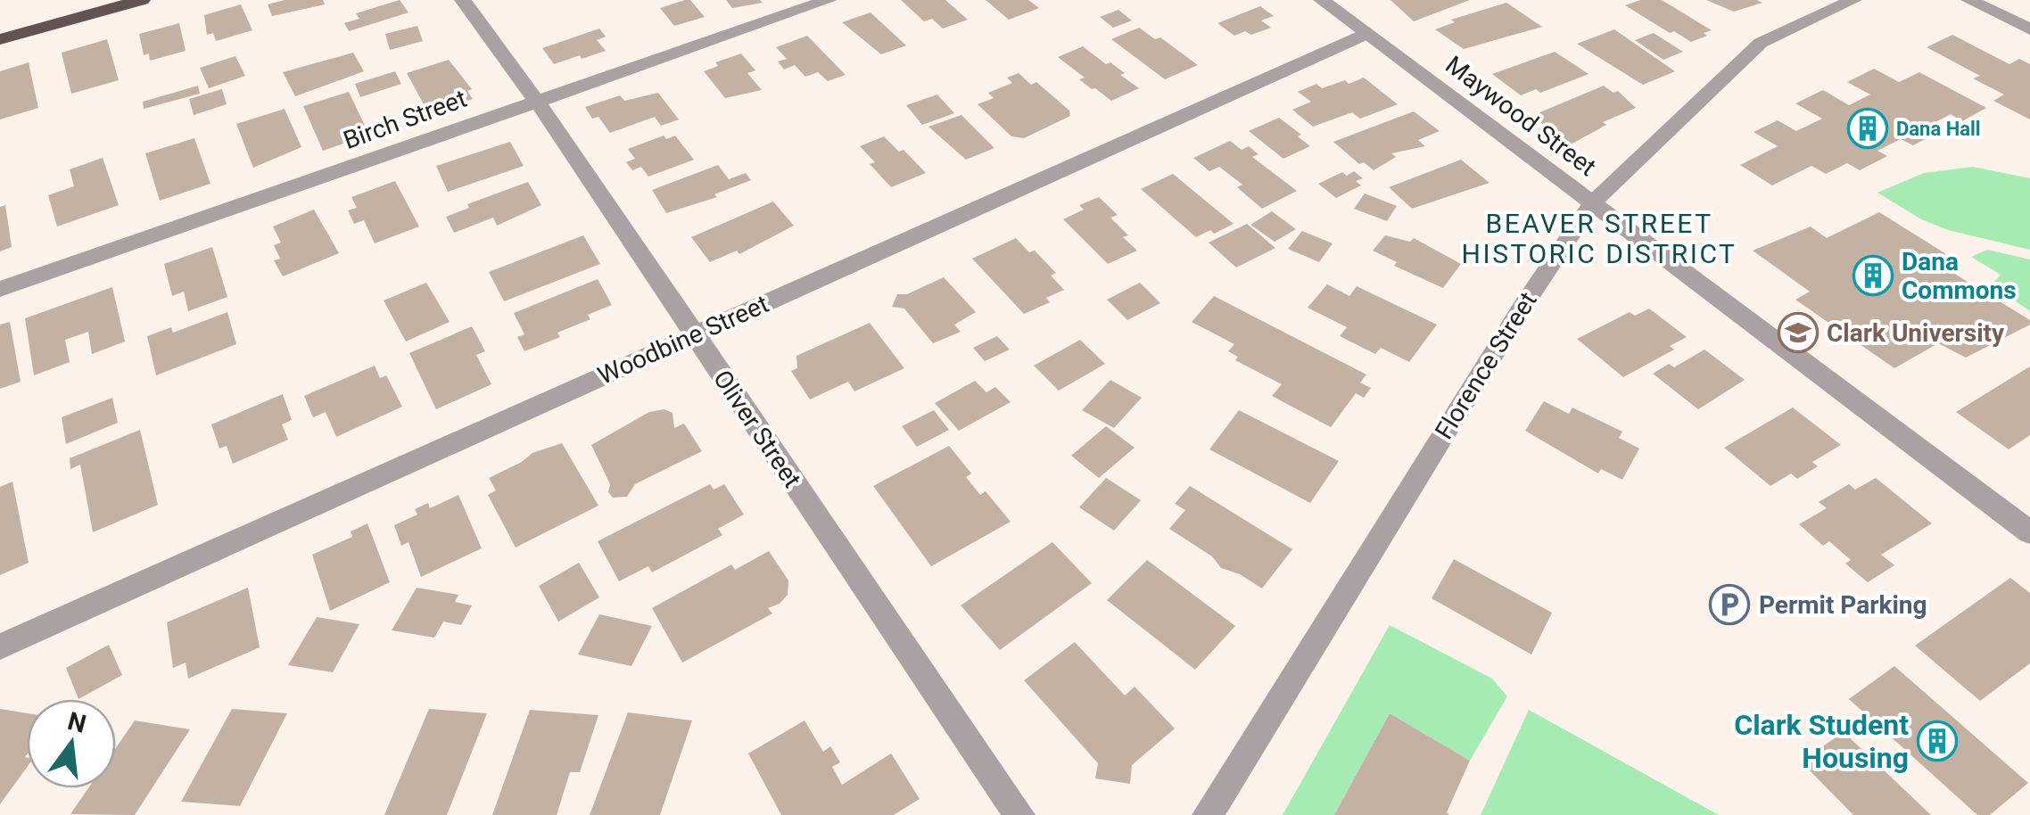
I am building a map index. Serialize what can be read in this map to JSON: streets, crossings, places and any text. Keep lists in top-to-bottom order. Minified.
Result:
{"streets":{"street":["Maywood Street","Birch Street","Woodbine Street","Florence Street","Oliver Street"]},"crossings":[["Maywood Street","Woodbine Street"],["Maywood Street","Florence Street"],["Birch Street","Oliver Street"],["Woodbine Street","Oliver Street"]],"districts":["BEAVER STREET HISTORIC DISTRICT"],"places":{"building":["Dana Hall","Dana Commons","Clark Student Housing"],"school or university":["Clark University"],"parking":["Permit Parking"]},"north":"top"}
